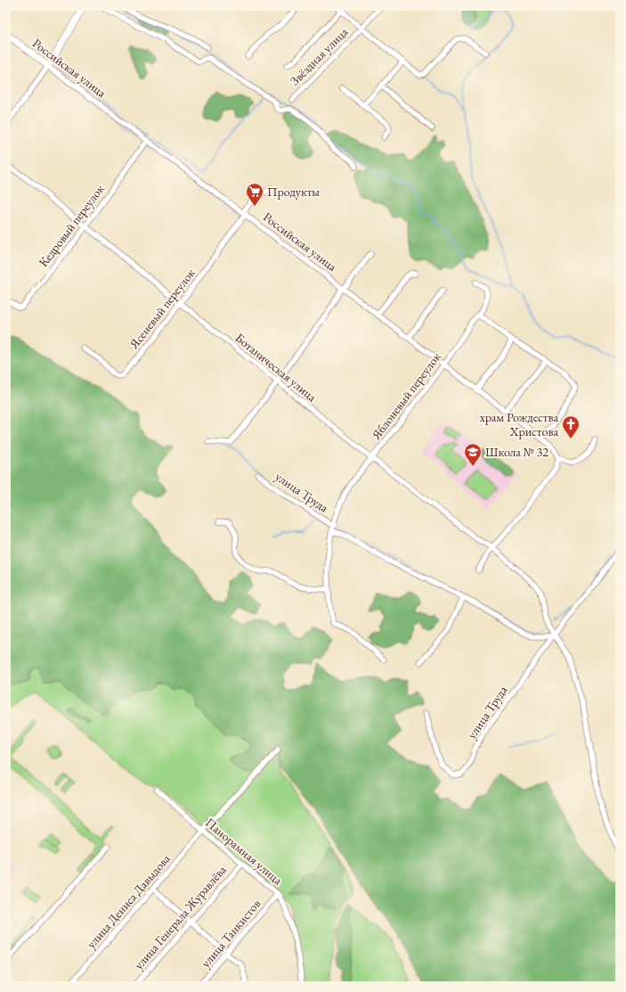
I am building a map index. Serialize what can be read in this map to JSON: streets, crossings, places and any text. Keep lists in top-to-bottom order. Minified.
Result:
{"streets":{"street":["Звёздная улица","Российская улица","Кедровый переулок","Ясеневый переулок","Ботаническая улица","Яблоневый переулок","улица Труда","Панорамная улица","улица Дениса Давыдова","улица Генерала Журавлёва","улица Танкистов"]},"crossings":[["Российская улица","Кедровый переулок"],["Российская улица","Ясеневый переулок"],["Российская улица","Яблоневый переулок"],["Кедровый переулок","Ботаническая улица"],["Ясеневый переулок","Ботаническая улица"],["Ботаническая улица","Яблоневый переулок"],["Ботаническая улица","улица Труда"],["Яблоневый переулок","улица Труда"],["Панорамная улица","улица Дениса Давыдова"],["Панорамная улица","улица Генерала Журавлёва"],["Панорамная улица","улица Танкистов"]],"places":{"supermarket":["Продукты"],"church":["храм Рождества Христова"],"school or university":["Школа № 32"]}}
